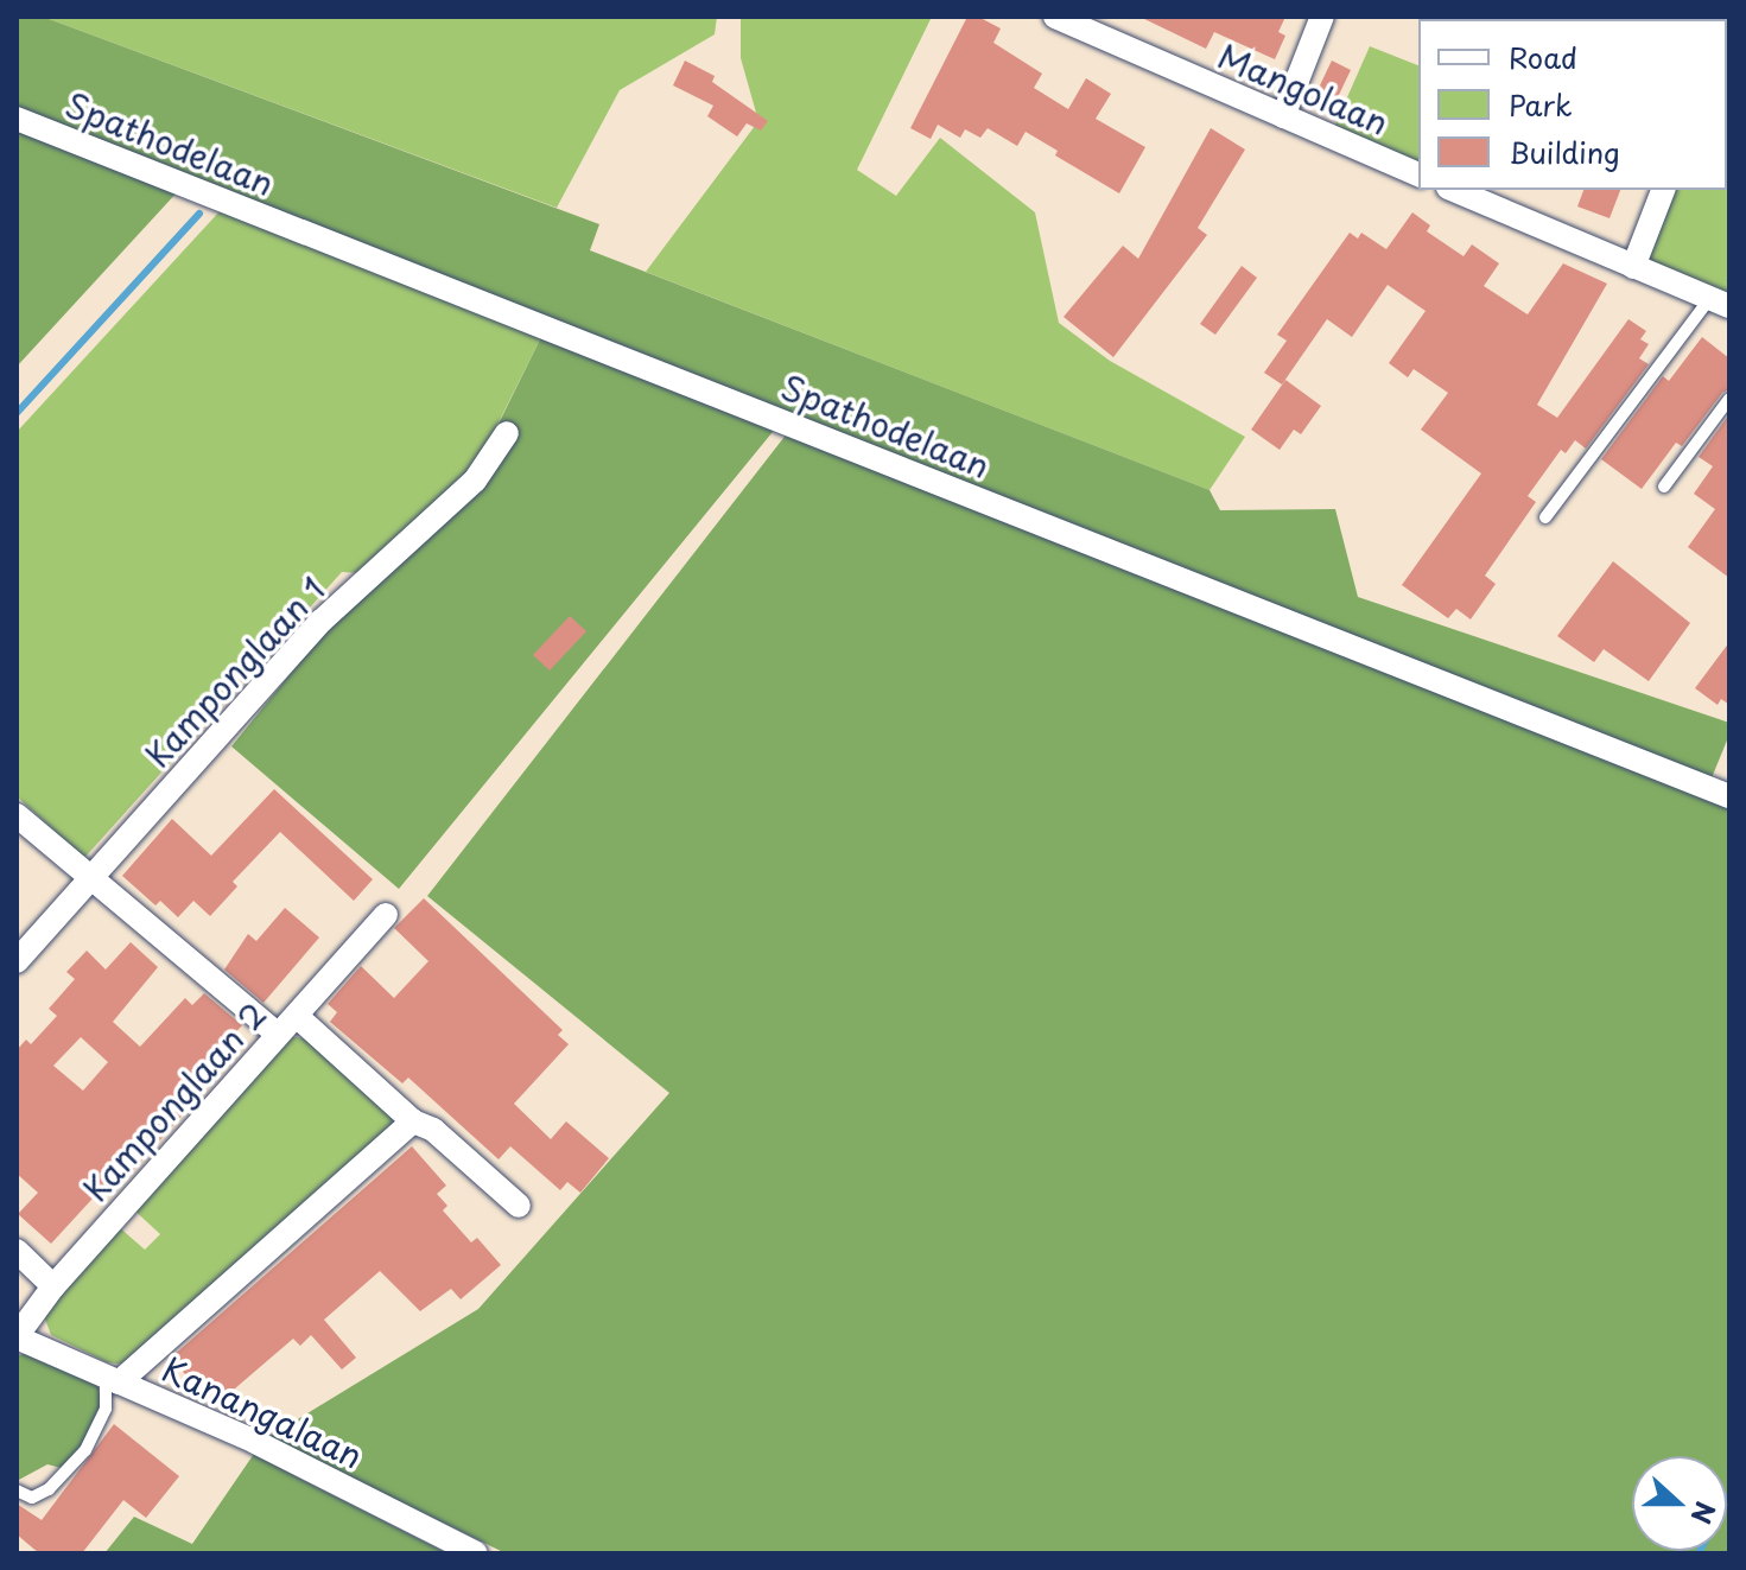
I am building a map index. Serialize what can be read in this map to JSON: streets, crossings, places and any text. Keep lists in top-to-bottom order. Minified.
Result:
{"streets":{"street":["Mangolaan","Spathodelaan","Kamponglaan 1","Kamponglaan 2","Kanangalaan"]},"crossings":[["Kamponglaan 2","Kanangalaan"]],"legend":["Road","Park","Building"],"north":"right"}
